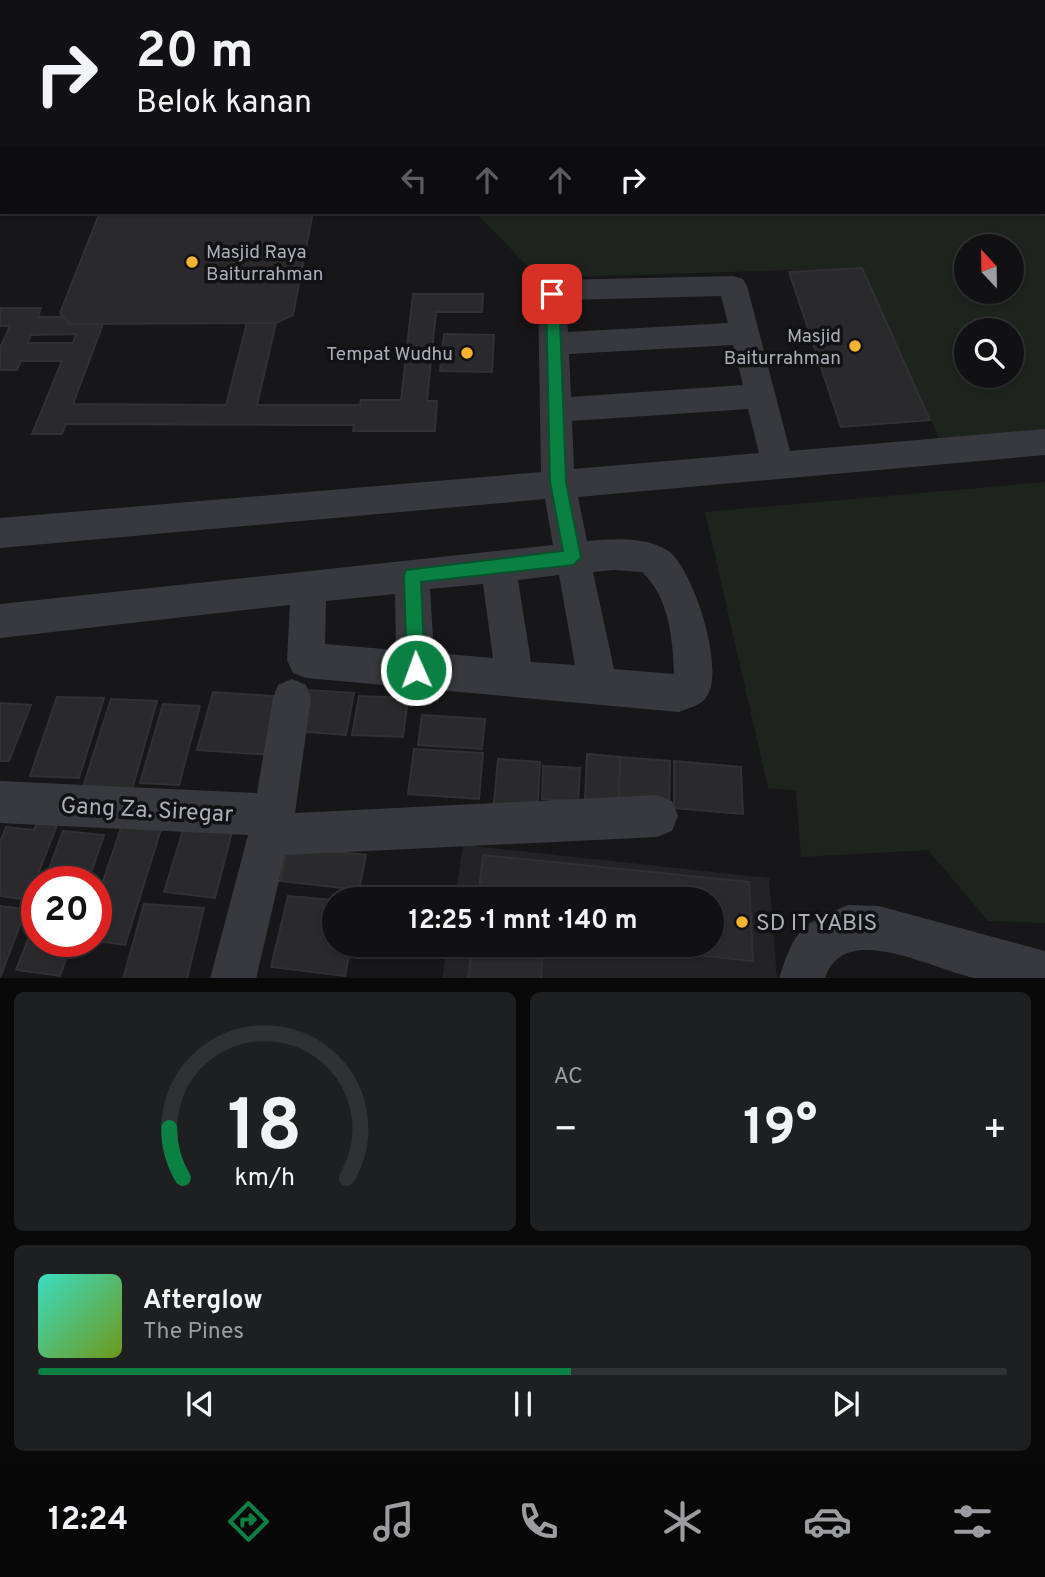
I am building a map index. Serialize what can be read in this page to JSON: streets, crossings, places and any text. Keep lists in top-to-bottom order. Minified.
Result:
{"streets":{"street":["Gang Za. Siregar"]},"places":["Masjid Raya Baiturrahman","Masjid Baiturrahman","Tempat Wudhu","SD IT YABIS"],"north":"top","page":{"turn":["20 m","Belok kanan"],"limit":"20","trip":"12:25 · 1 mnt · 140 m","tile":"AC","heat":["−","19°","+"],"song":["Afterglow","The Pines"],"tabs":"12:24","gauge":["18","km/h"]}}
